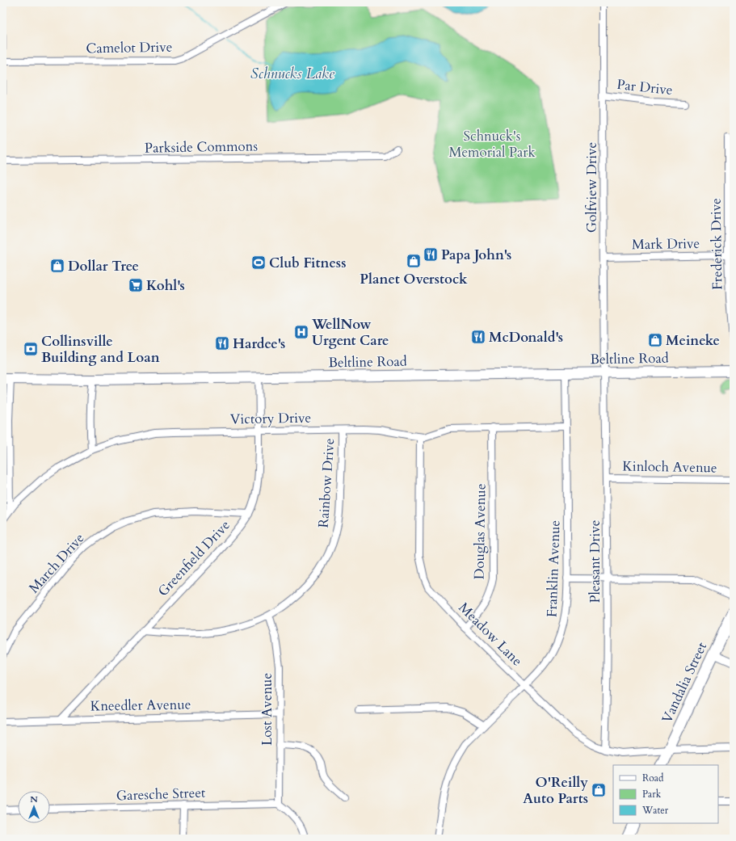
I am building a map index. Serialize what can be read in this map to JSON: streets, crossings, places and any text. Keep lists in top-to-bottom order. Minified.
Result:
{"streets":{"main road":["Beltline Road","Vandalia Street"],"street":["Camelot Drive","Par Drive","Parkside Commons","Golfview Drive","Mark Drive","Frederick Drive","Victory Drive","Kinloch Avenue","Rainbow Drive","Douglas Avenue","Greenfield Drive","Pleasant Drive","March Drive","Franklin Avenue","Meadow Lane","Kneedler Avenue","Lost Avenue","Garesche Street"]},"crossings":[["Par Drive","Golfview Drive"],["Golfview Drive","Mark Drive"],["Golfview Drive","Beltline Road"],["Golfview Drive","Pleasant Drive"],["Mark Drive","Frederick Drive"],["Beltline Road","Greenfield Drive"],["Beltline Road","Pleasant Drive"],["Beltline Road","Franklin Avenue"],["Victory Drive","Rainbow Drive"],["Victory Drive","Douglas Avenue"],["Victory Drive","Greenfield Drive"],["Victory Drive","Franklin Avenue"],["Victory Drive","Meadow Lane"],["Kinloch Avenue","Pleasant Drive"],["Rainbow Drive","Greenfield Drive"],["Rainbow Drive","Lost Avenue"],["Douglas Avenue","Meadow Lane"],["Greenfield Drive","March Drive"],["Greenfield Drive","Kneedler Avenue"],["Pleasant Drive","Meadow Lane"],["Franklin Avenue","Meadow Lane"],["Meadow Lane","Vandalia Street"],["Kneedler Avenue","Lost Avenue"],["Lost Avenue","Garesche Street"]],"water":["Schnucks Lake"],"parks":["Schnuck's Memorial Park"],"places":{"restaurant":["Papa John's","McDonald's","Hardee's"],"shop":["Planet Overstock","Dollar Tree","Meineke","O'Reilly Auto Parts"],"sports":["Club Fitness"],"supermarket":["Kohl's"],"hospital":["WellNow Urgent Care"],"bank":["Collinsville Building and Loan"]},"legend":["Road","Park","Water"],"north":"top"}
